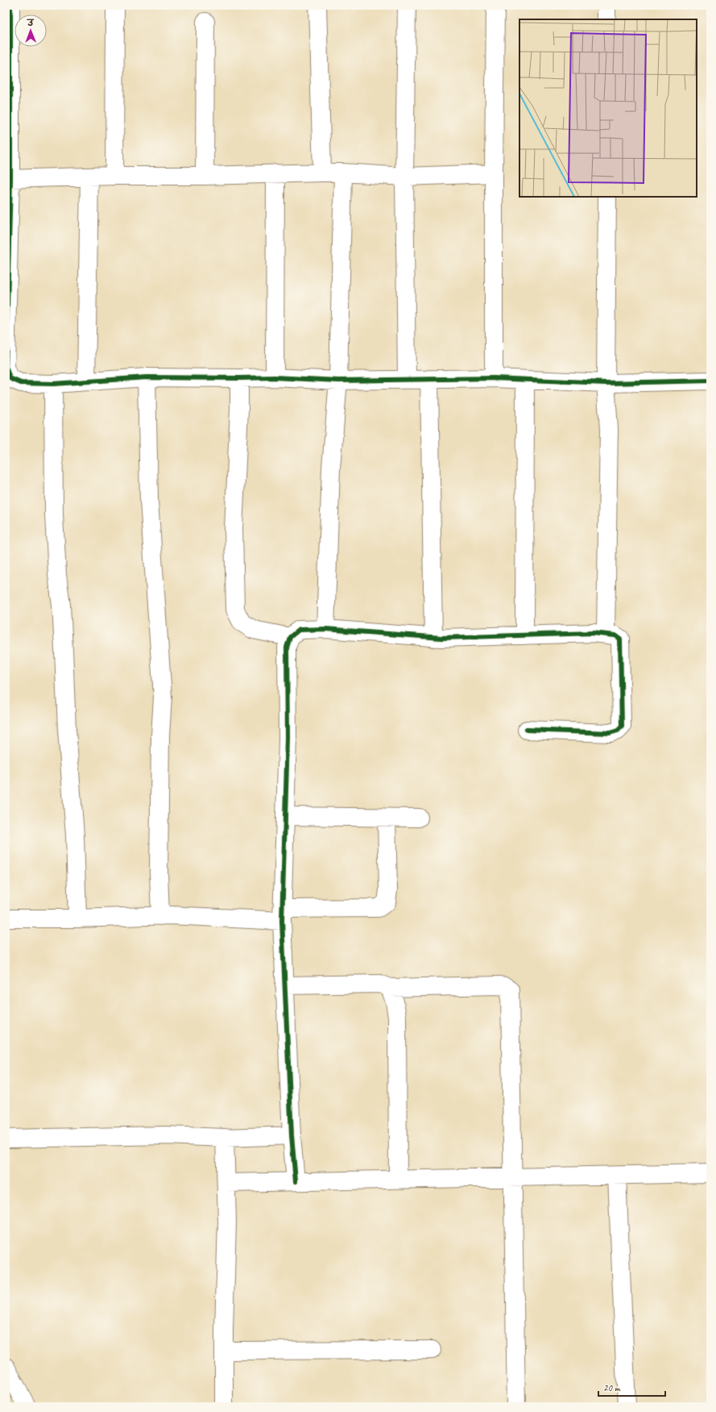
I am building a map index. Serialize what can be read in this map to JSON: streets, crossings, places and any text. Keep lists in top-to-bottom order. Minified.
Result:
{"scale_bar":"20 m","north":"top"}
